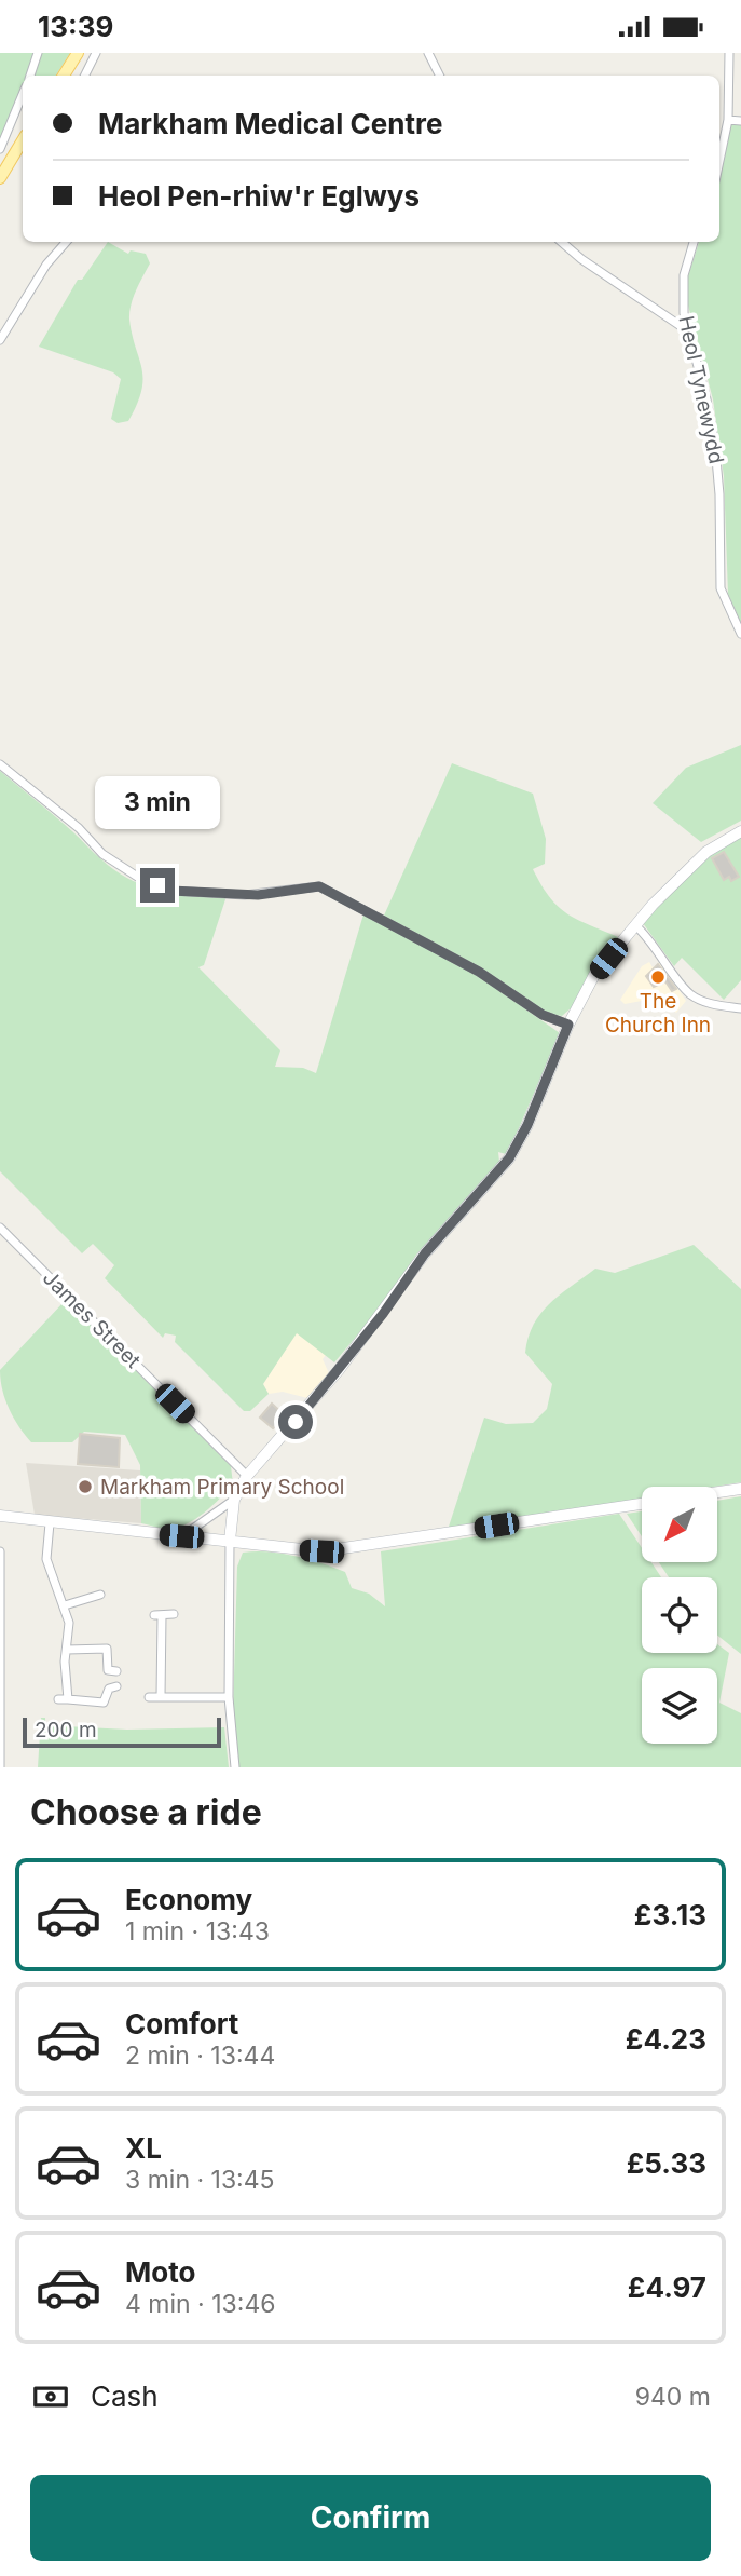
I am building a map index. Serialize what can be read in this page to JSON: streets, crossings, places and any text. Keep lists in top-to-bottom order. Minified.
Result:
{"streets":{"street":["Heol Tynewydd","James Street"]},"places":["The Church Inn","Markham Primary School"],"scale_bar":"200 m","north":"bottom left","page":{"status":"13:39","banner":["Markham Medical Centre","Heol Pen-rhiw'r Eglwys"],"bubble":"3 min","scale":"200 m","heading":"Choose a ride","list":[{"name":"Economy","note":"1 min · 13:43","value":"£3.13"},{"name":"Comfort","note":"2 min · 13:44","value":"£4.23"},{"name":"XL","note":"3 min · 13:45","value":"£5.33"},{"name":"Moto","note":"4 min · 13:46","value":"£4.97"}],"pay":["Cash","940 m"],"buttons":"Confirm"}}
